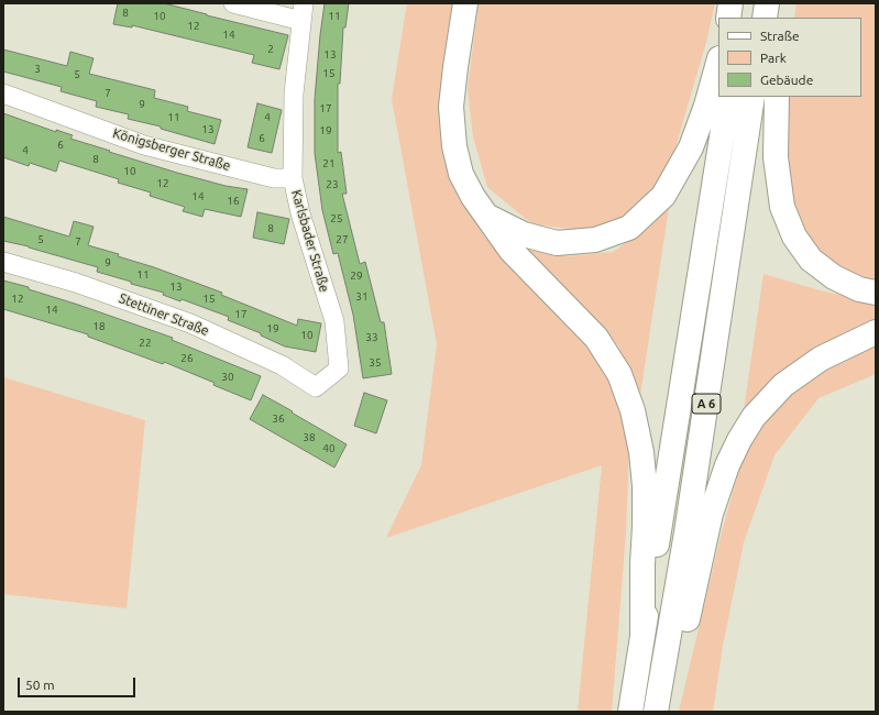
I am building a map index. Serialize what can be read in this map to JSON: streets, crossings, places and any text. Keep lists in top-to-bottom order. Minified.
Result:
{"streets":{"highway":["A 6"],"street":["Königsberger Straße","Karlsbader Straße","Stettiner Straße"]},"crossings":[["Königsberger Straße","Karlsbader Straße"],["Karlsbader Straße","Stettiner Straße"]],"house_numbers":["8","10","11","12","14","2","13","3","15","5","7","9","17","11","4","13","19","6","6","4","8","21","10","12","23","14","16","25","8","5","27","7","9","11","29","13","31","12","15","14","17","18","19","10","33","22","26","35","30","36","38","40"],"legend":["Straße","Park","Gebäude"],"scale_bar":"50 m"}
